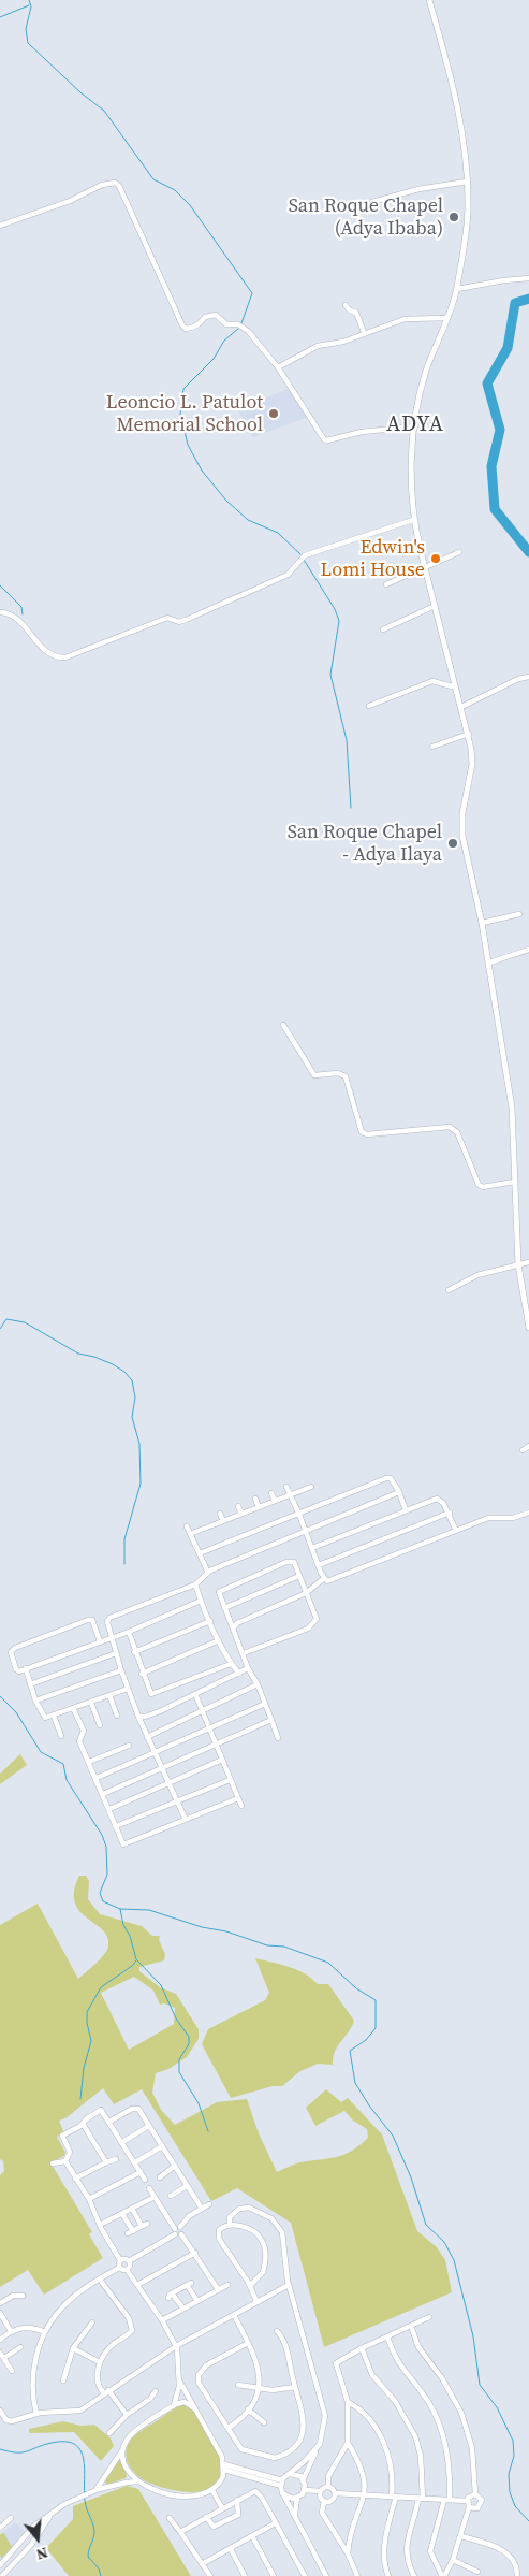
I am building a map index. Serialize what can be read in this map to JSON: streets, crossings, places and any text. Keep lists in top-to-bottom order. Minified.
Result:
{"districts":["ADYA"],"places":["San Roque Chapel (Adya Ibaba)","Leoncio L. Patulot Memorial School","Edwin's Lomi House","San Roque Chapel - Adya Ilaya"],"north":"bottom"}
